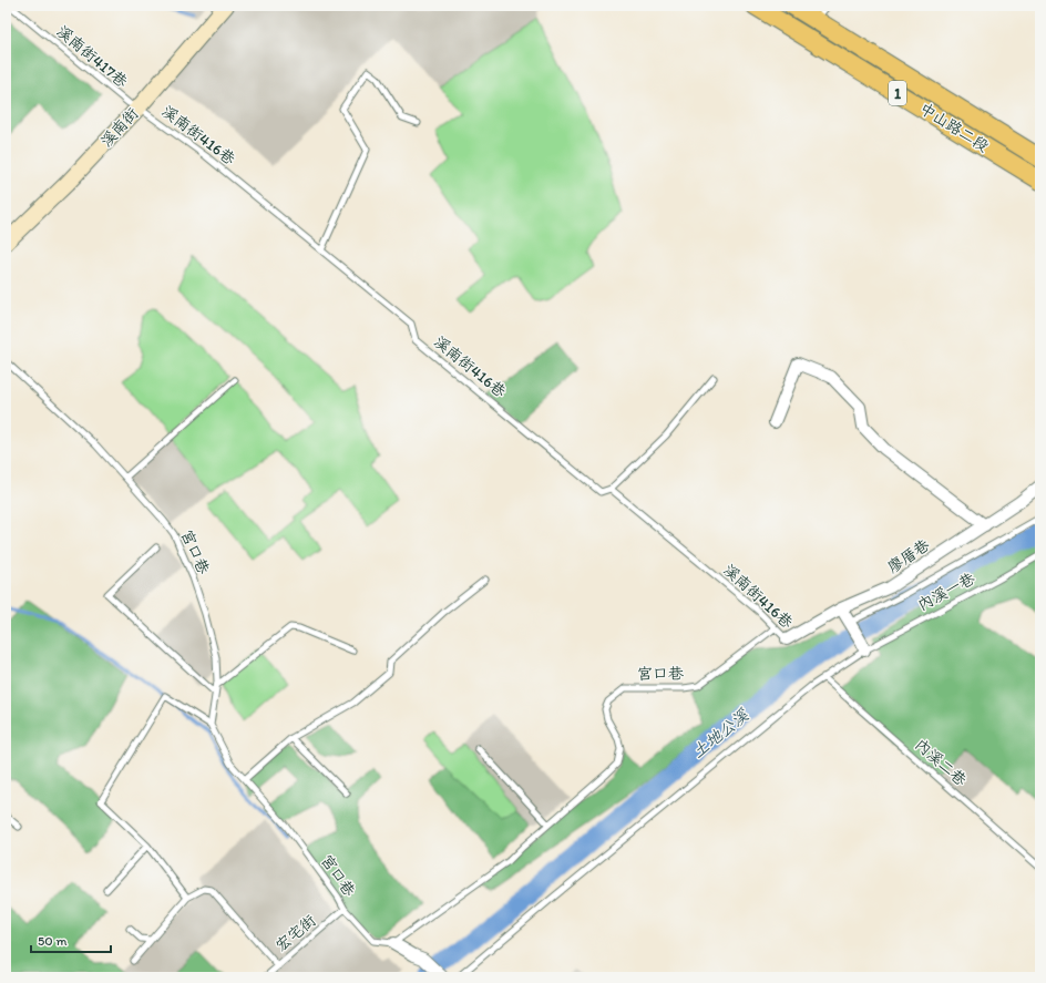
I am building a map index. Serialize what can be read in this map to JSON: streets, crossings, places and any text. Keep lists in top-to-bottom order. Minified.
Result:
{"streets":{"main road":["1","中山路二段"],"street":["溪南街","廖厝巷"],"lane":["溪南街417巷","溪南街416巷","宮口巷","內溪一巷","內溪二巷","宏宅街"]},"crossings":[["溪南街417巷","溪南街"],["溪南街417巷","溪南街416巷"],["溪南街","溪南街416巷"],["溪南街416巷","宮口巷"],["溪南街416巷","廖厝巷"],["宮口巷","宏宅街"],["內溪一巷","內溪二巷"]],"water":["土地公溪"],"scale_bar":"50 m"}
